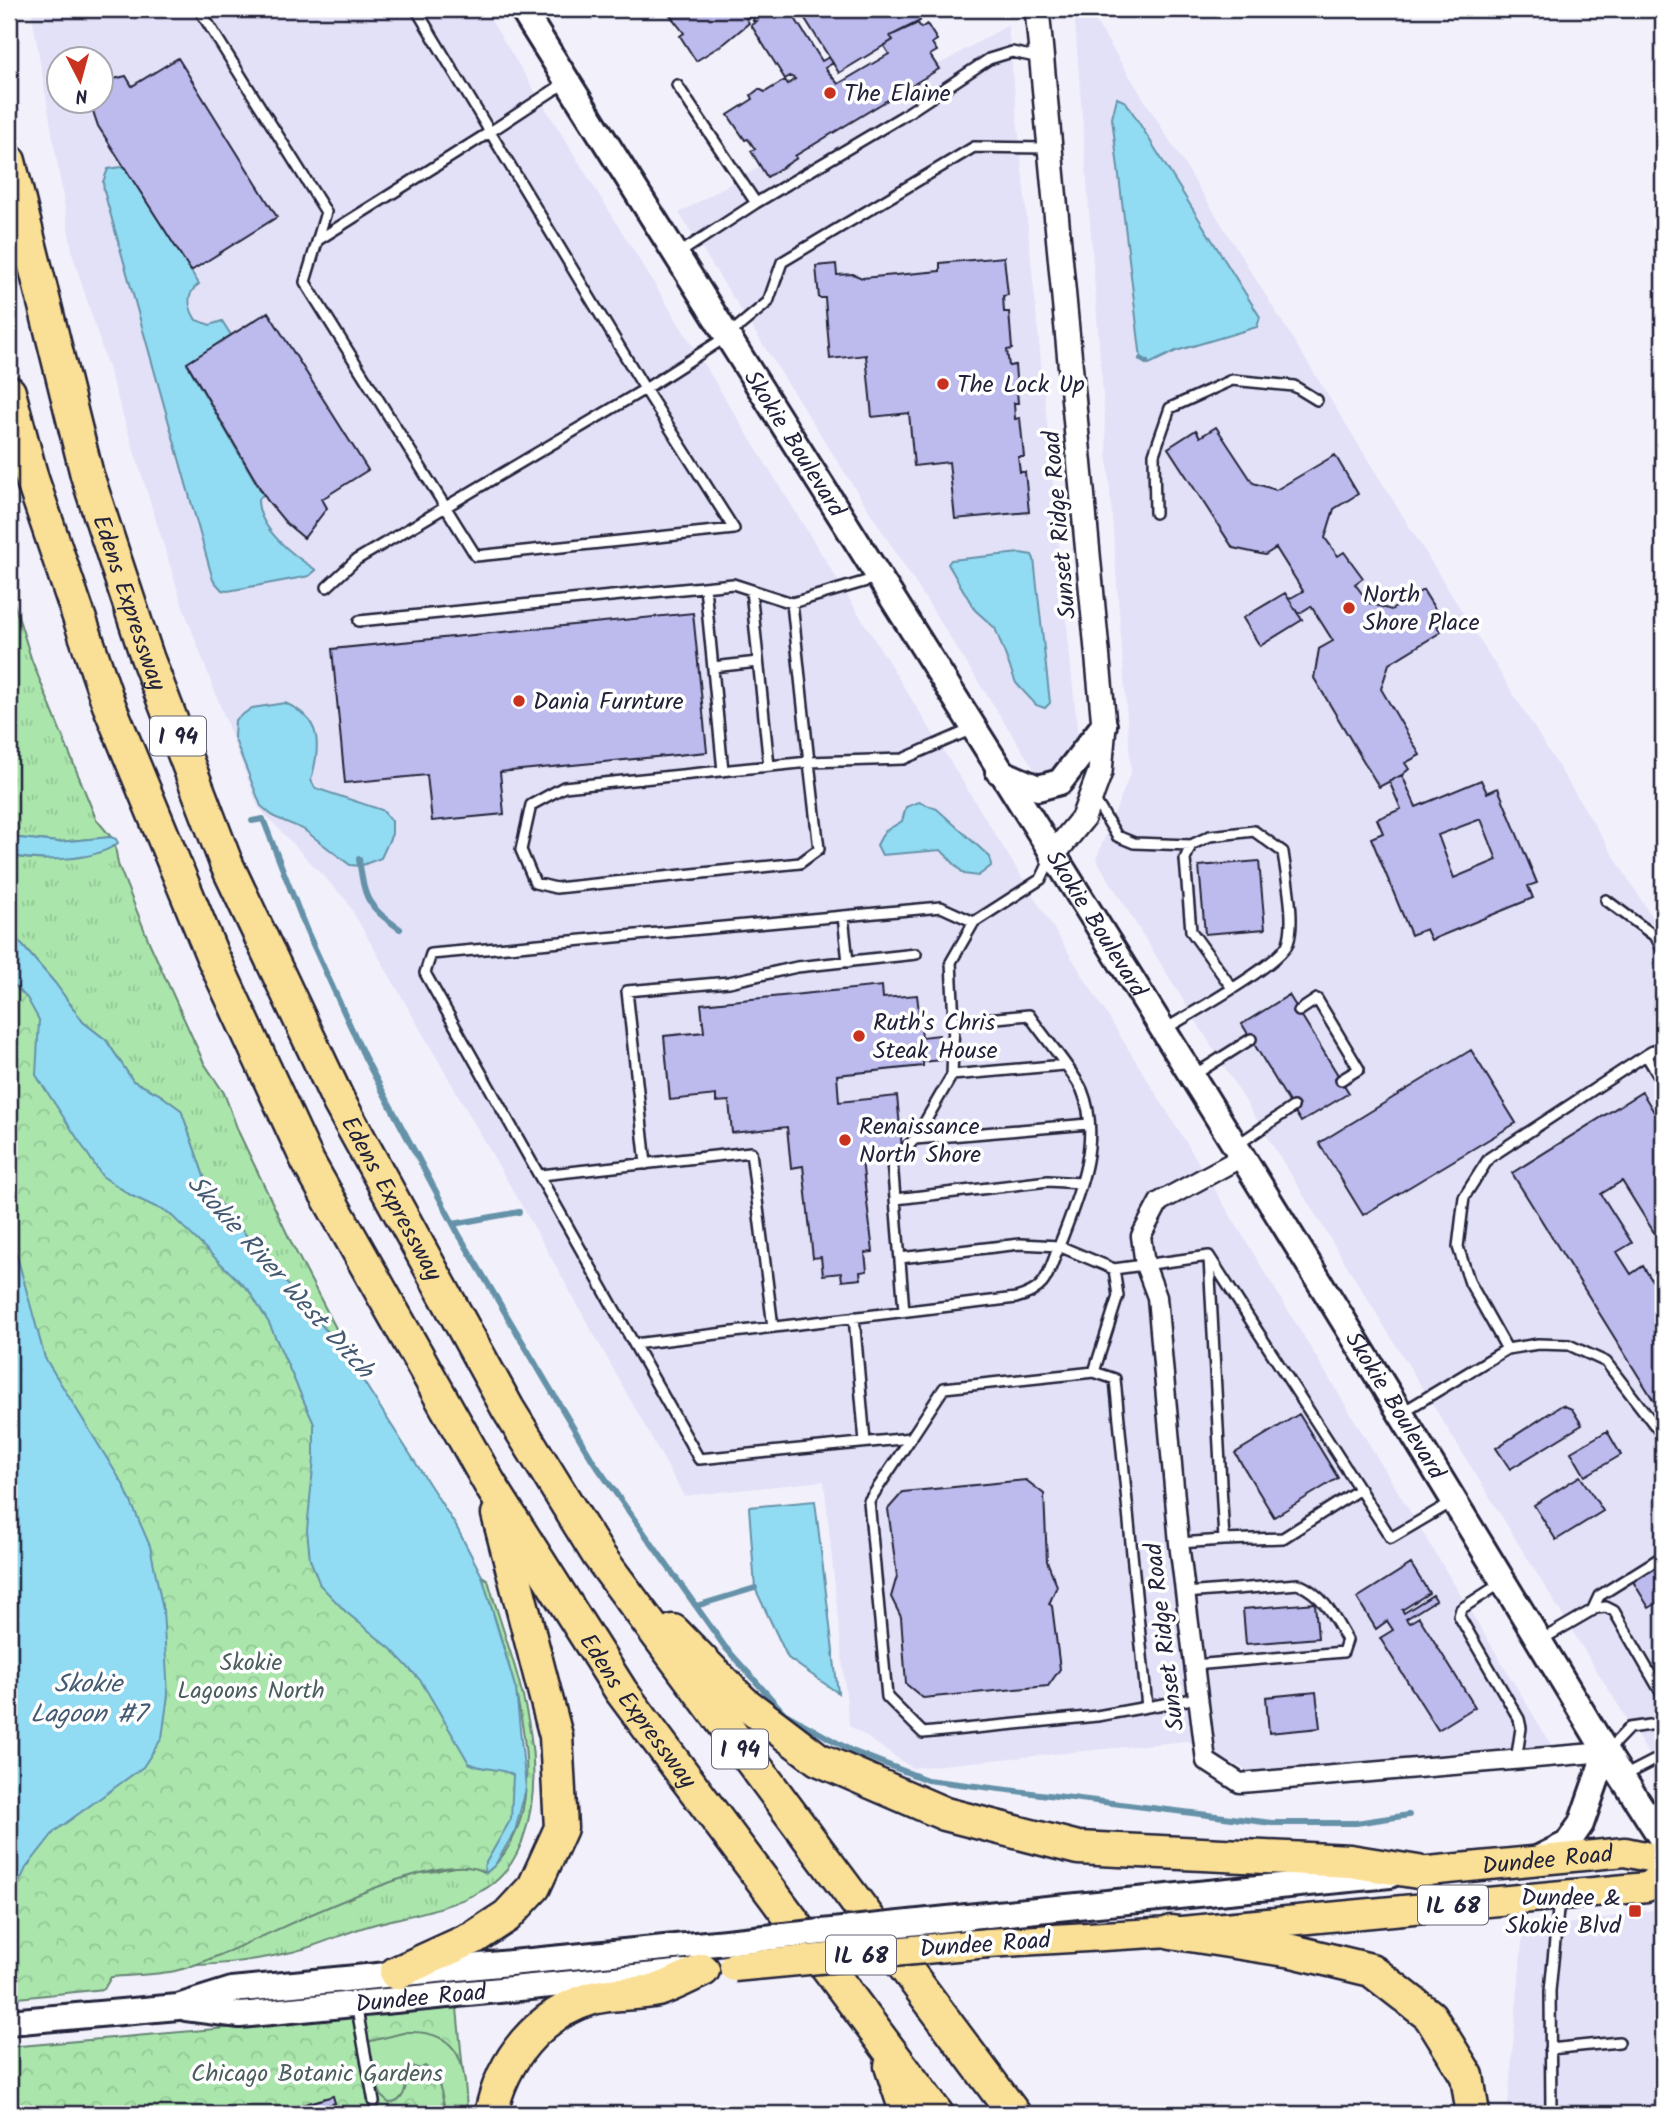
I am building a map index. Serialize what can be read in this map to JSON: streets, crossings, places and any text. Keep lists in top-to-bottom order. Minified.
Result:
{"streets":{"highway":["Edens Expressway","I 94"],"main road":["Skokie Boulevard","Dundee Road","IL 68"],"street":["Sunset Ridge Road"]},"crossings":[["Skokie Boulevard","Sunset Ridge Road"]],"water":["Skokie River West Ditch","Skokie Lagoon #7"],"parks":["Skokie Lagoons North","Chicago Botanic Gardens"],"places":{"other":["The Elaine","The Lock Up","North Shore Place","Dania Furnture","Ruth's Chris Steak House","Renaissance North Shore"],"transit":["Dundee & Skokie Blvd"]},"north":"bottom"}
